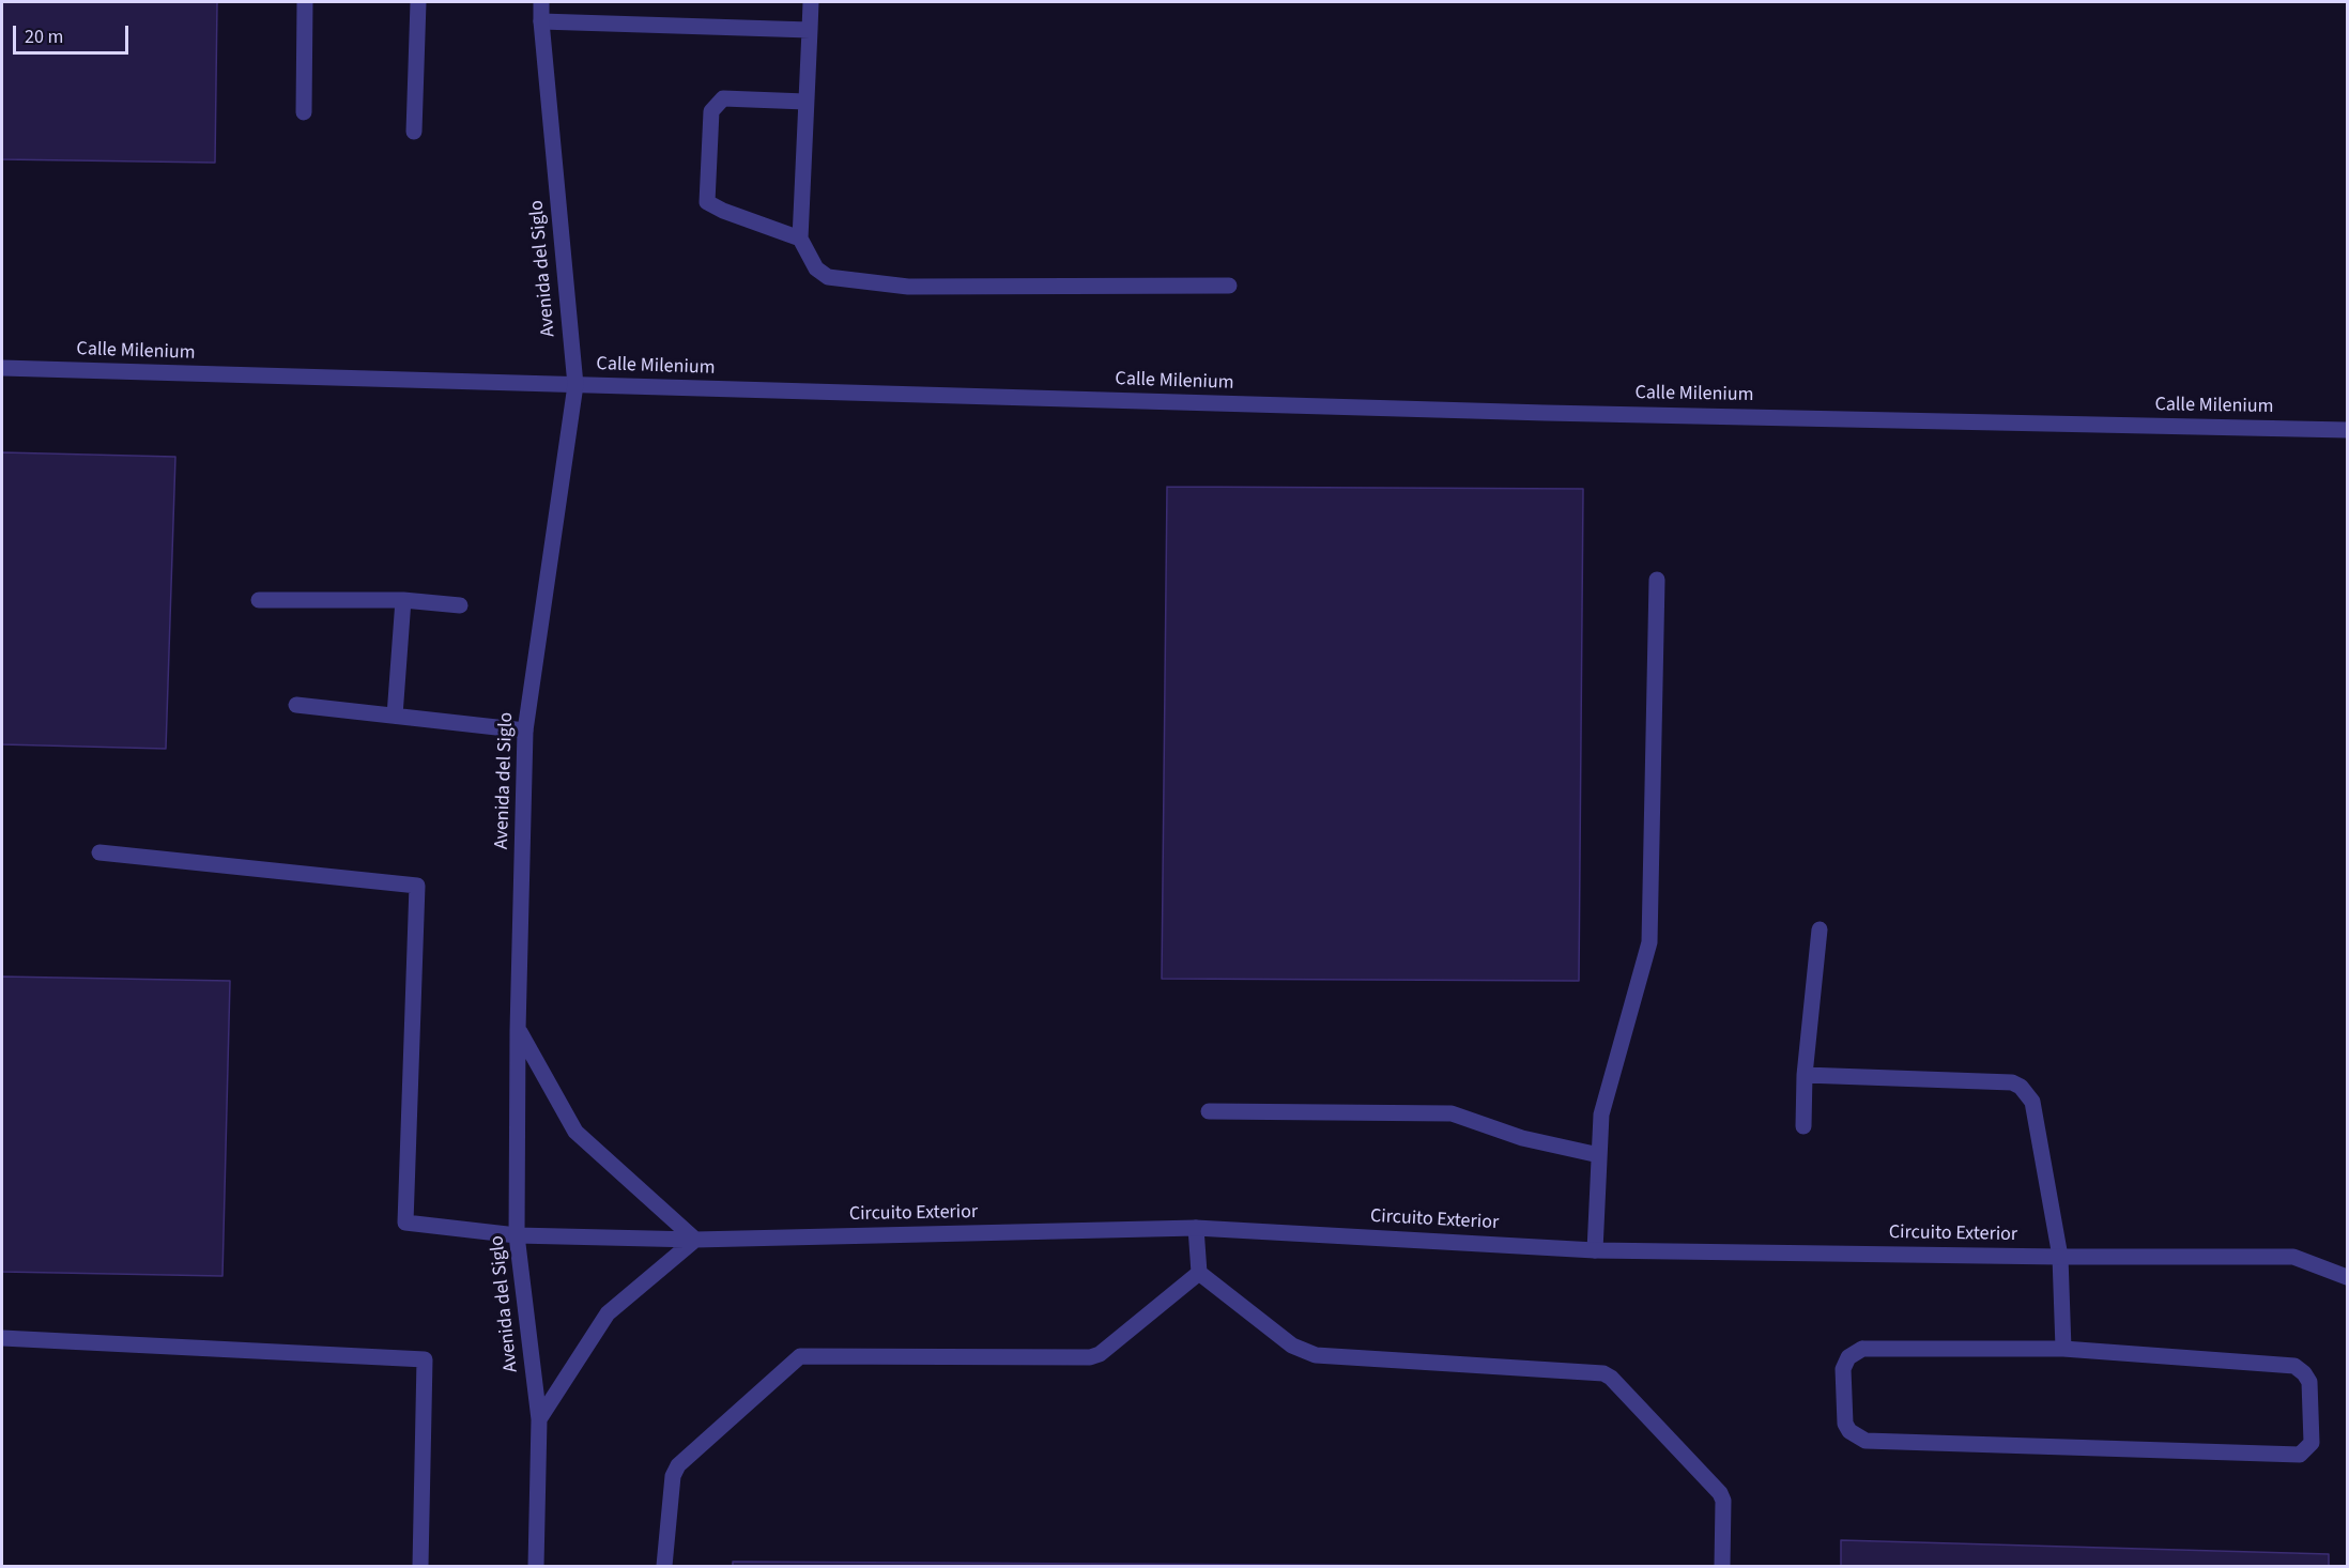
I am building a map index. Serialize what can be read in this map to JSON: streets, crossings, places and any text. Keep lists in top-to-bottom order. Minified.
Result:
{"streets":{"street":["Avenida del Siglo","Calle Milenium","Circuito Exterior"]},"crossings":[["Avenida del Siglo","Calle Milenium"],["Avenida del Siglo","Circuito Exterior"]],"scale_bar":"20 m"}
